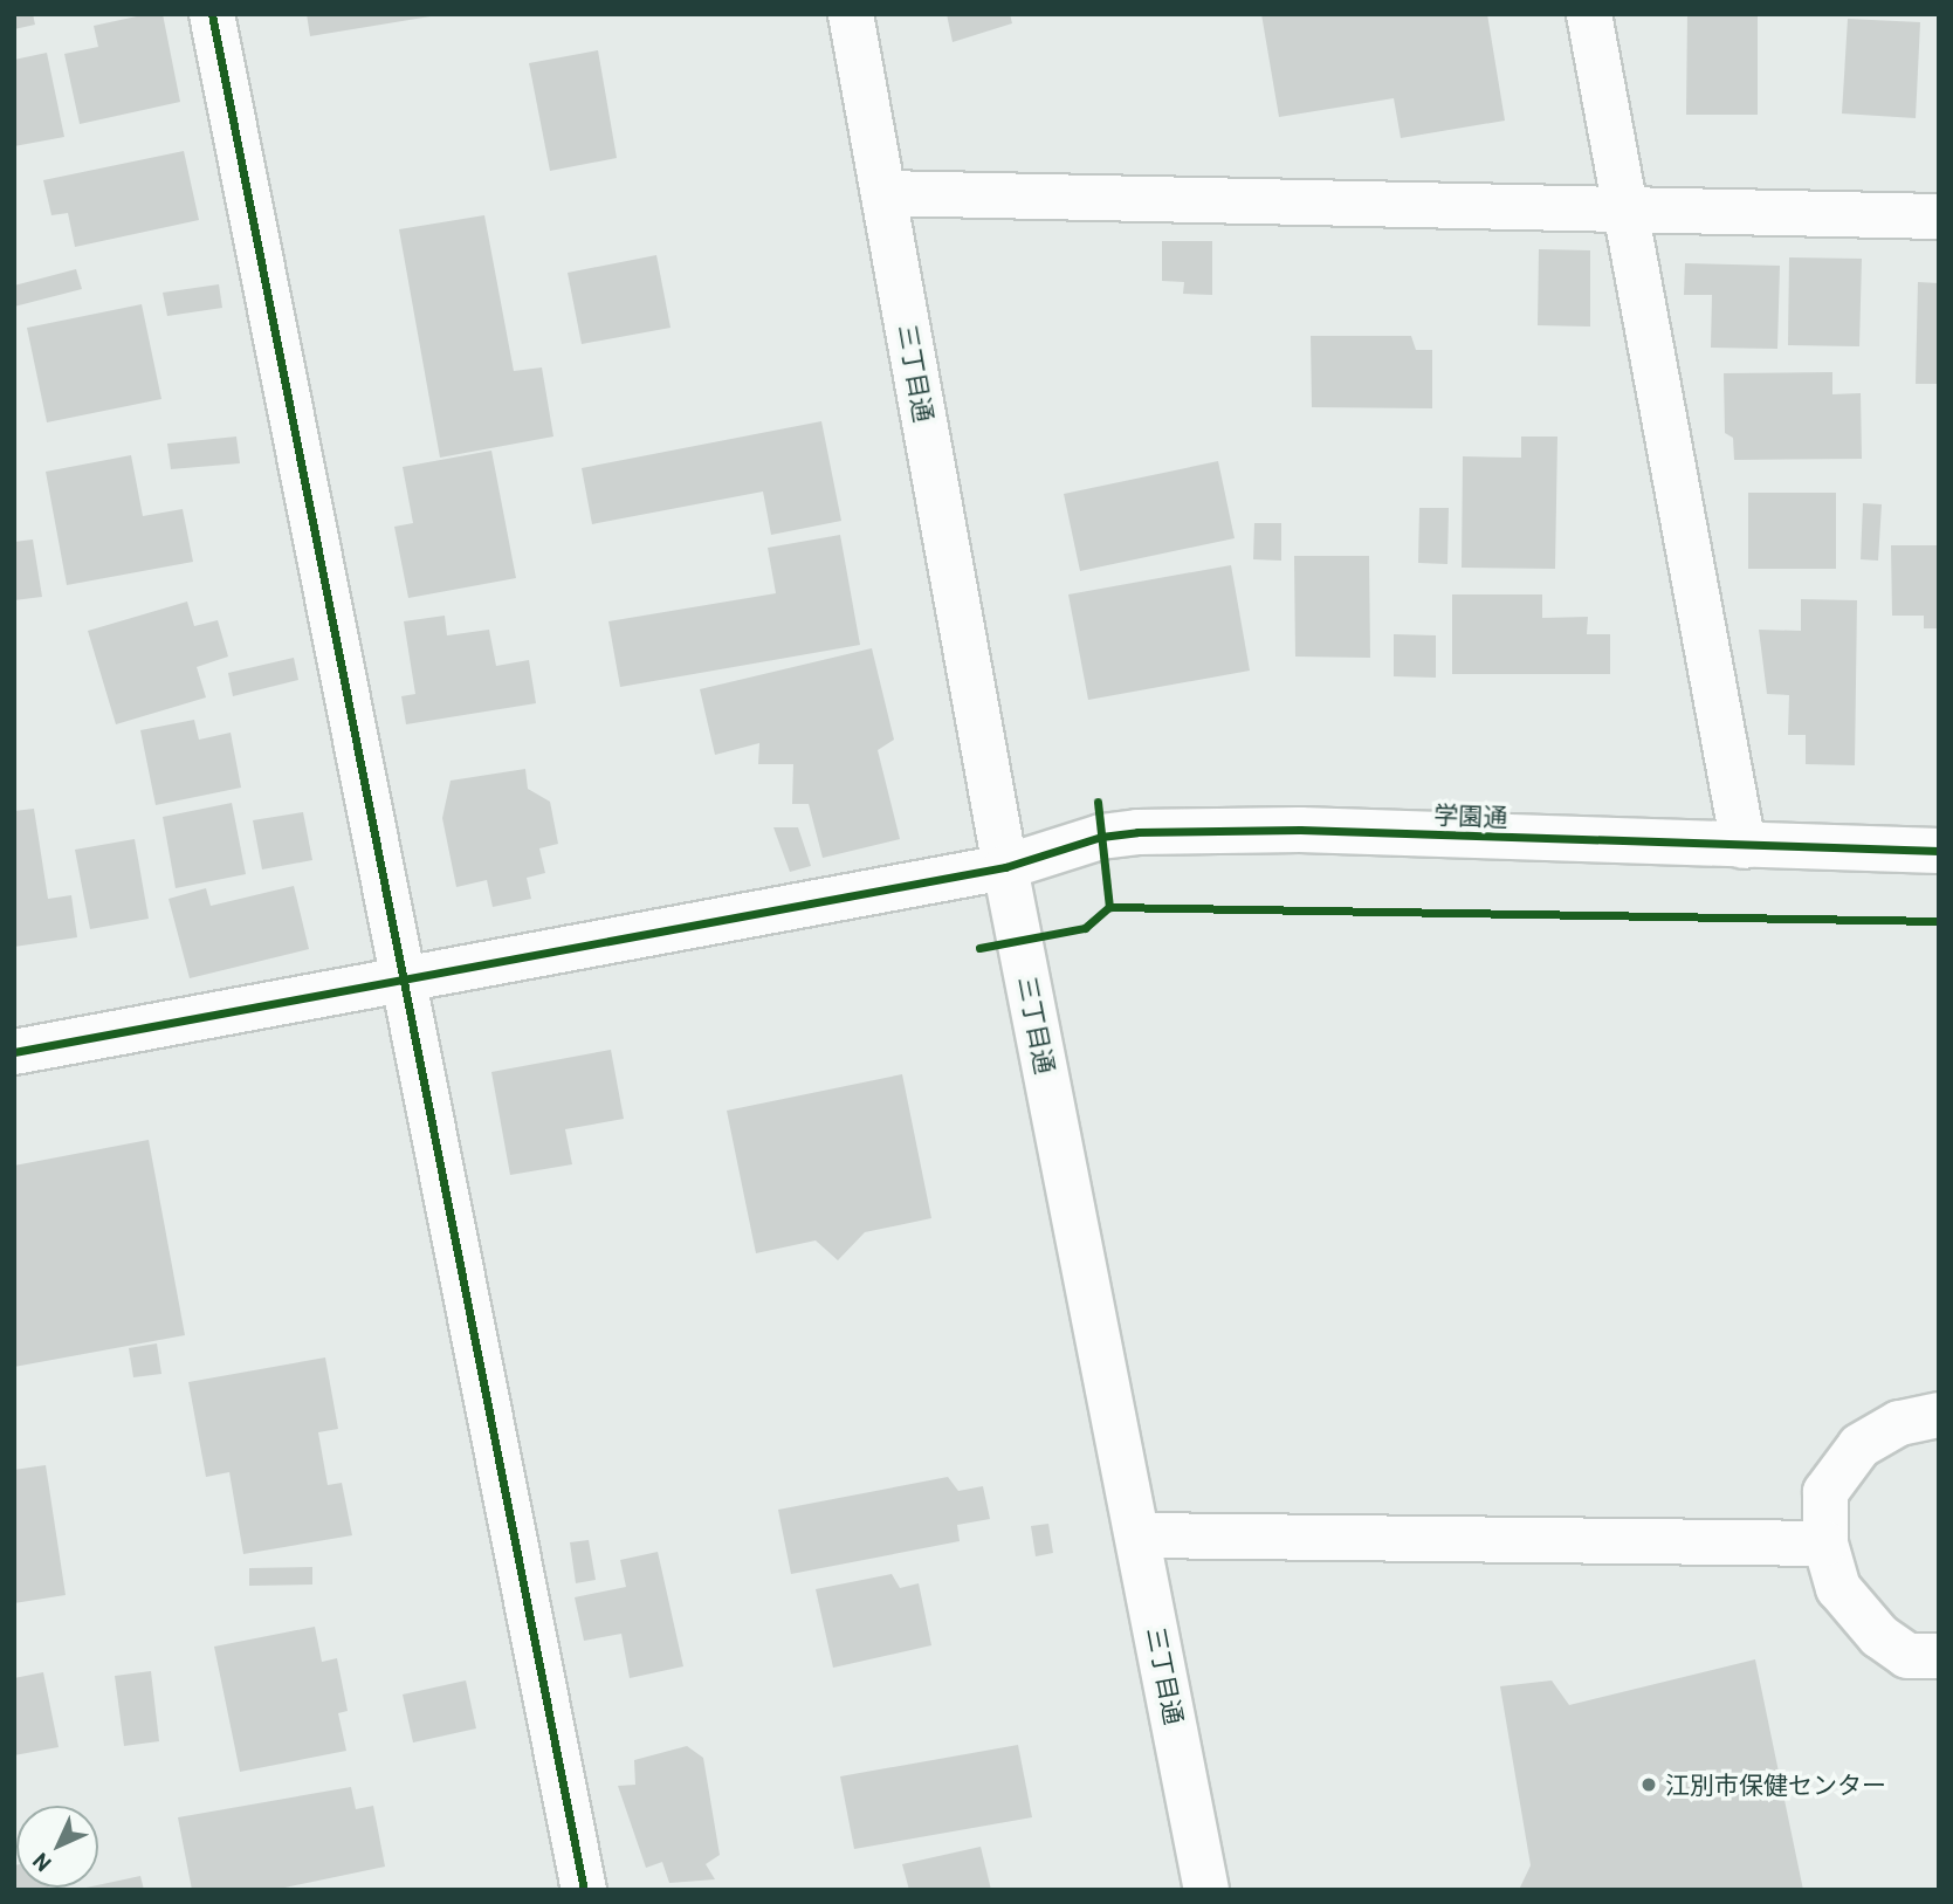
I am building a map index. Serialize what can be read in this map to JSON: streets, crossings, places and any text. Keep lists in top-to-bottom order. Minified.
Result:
{"streets":{"street":["三丁目通","学園通"]},"crossings":[["三丁目通","学園通"]],"places":["江別市保健センター"],"north":"bottom left"}
